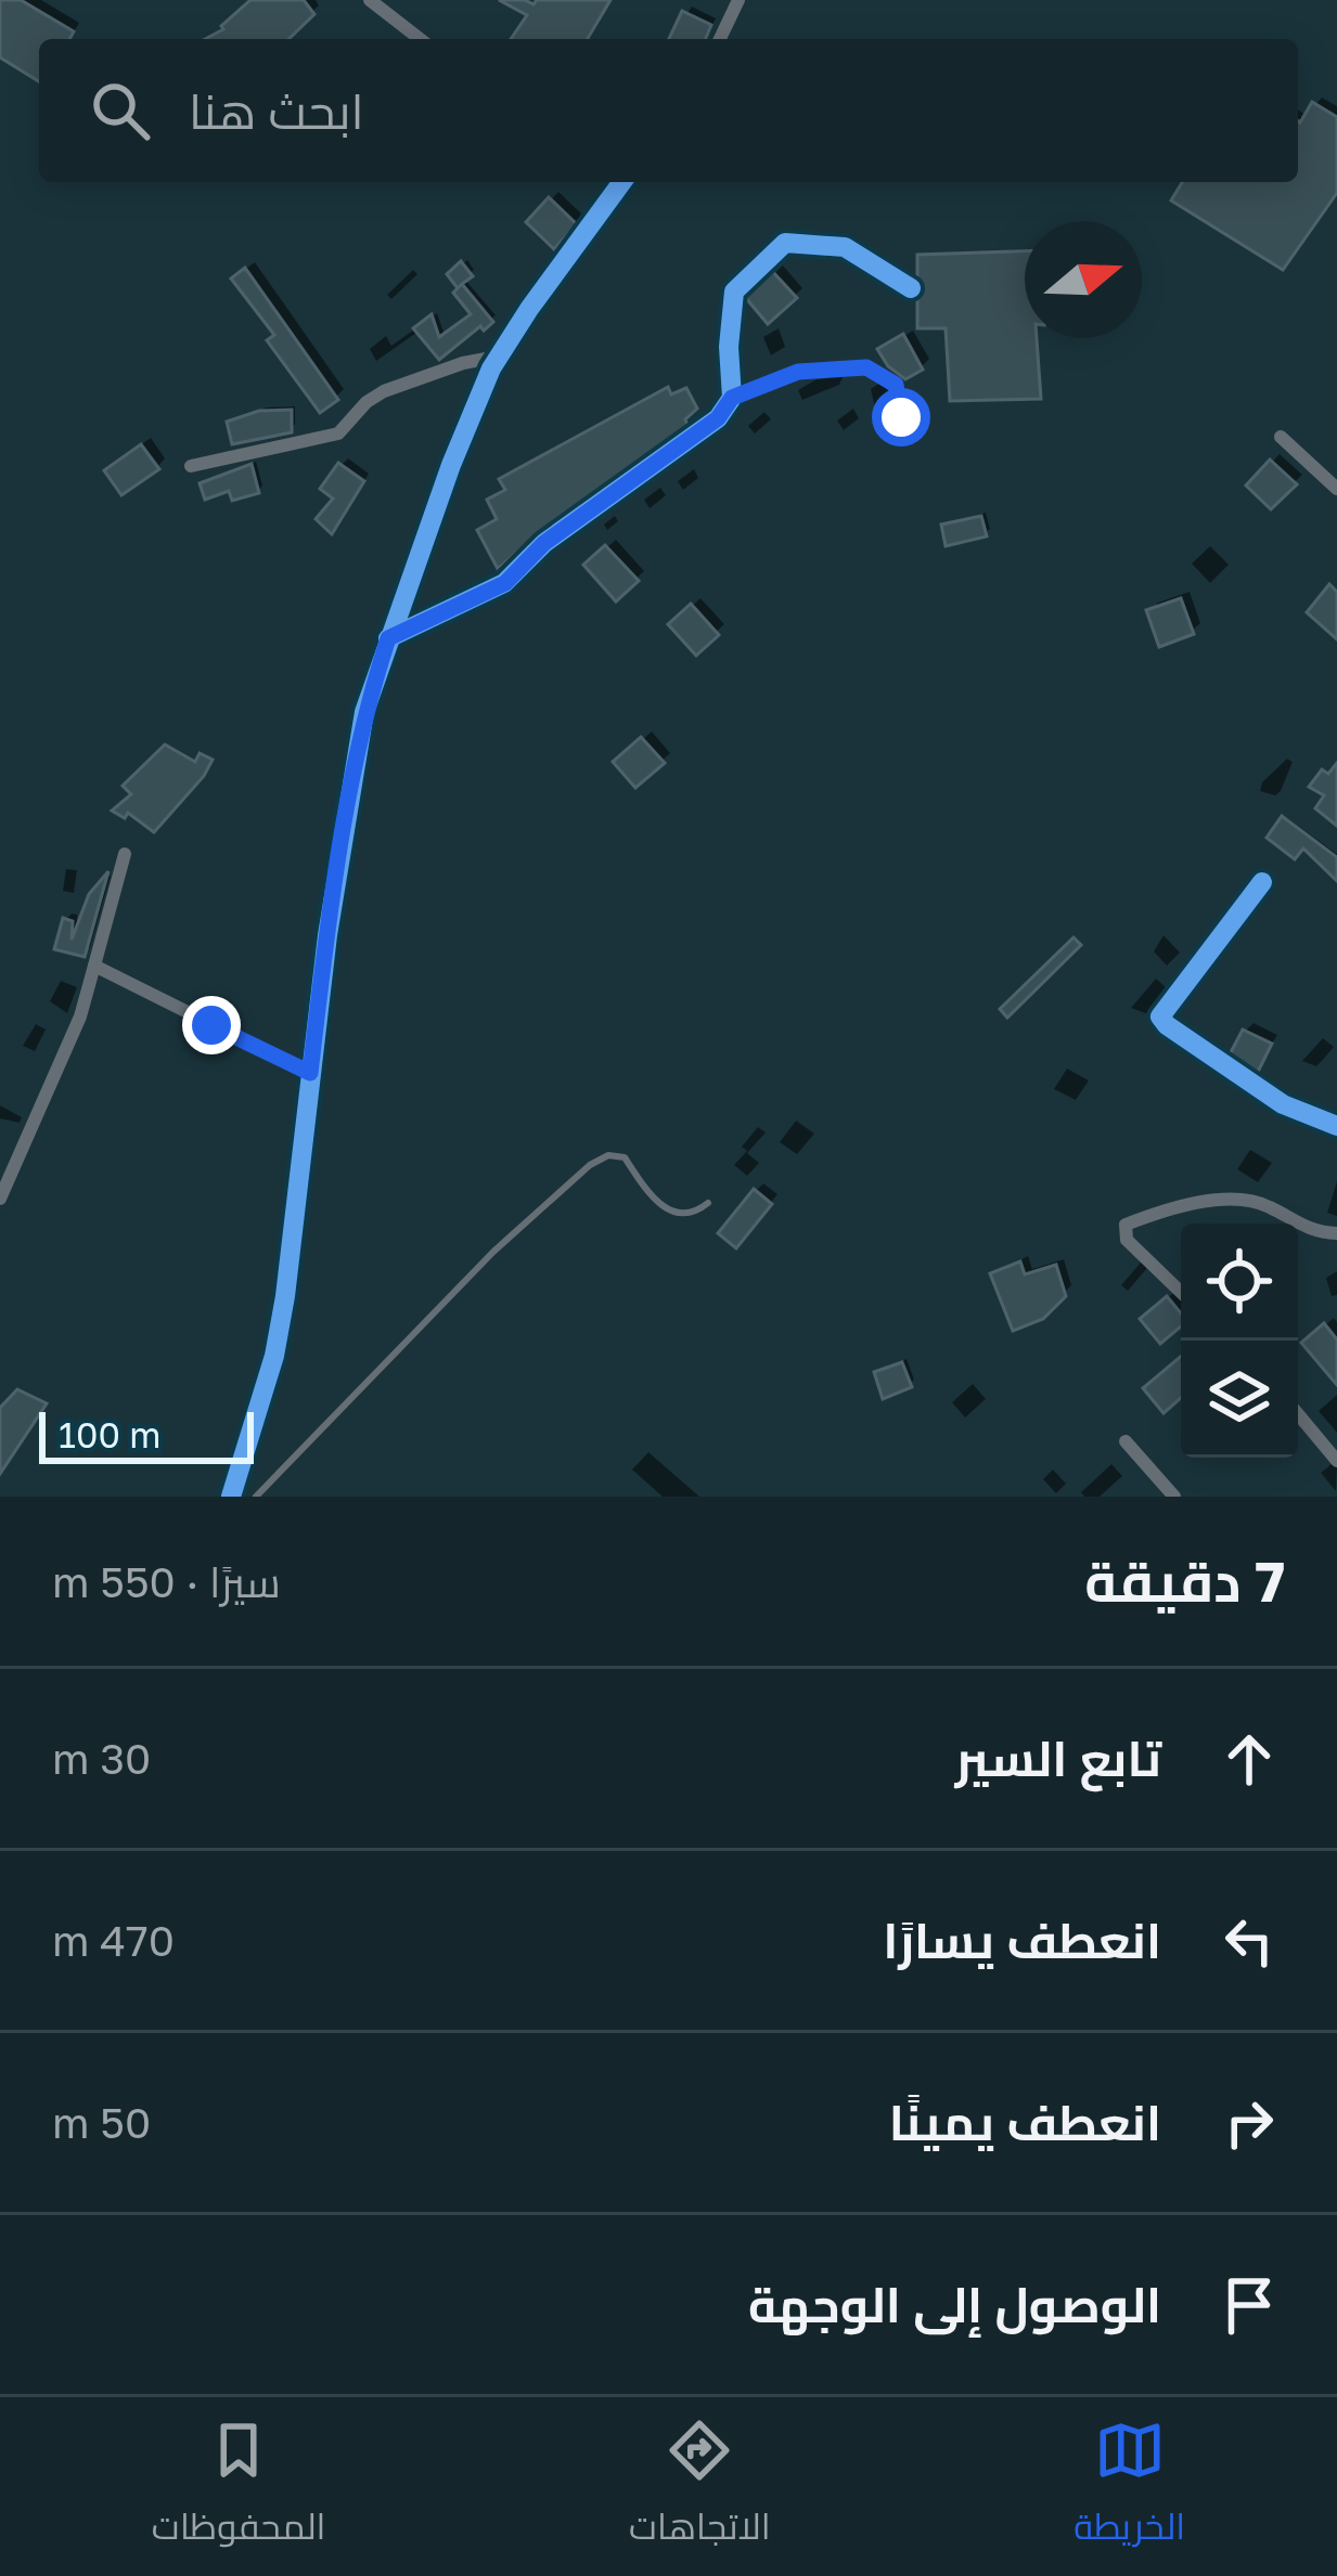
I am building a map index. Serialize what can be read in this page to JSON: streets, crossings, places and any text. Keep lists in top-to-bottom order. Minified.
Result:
{"scale_bar":"100 m","north":"right","page":{"search":"ابحث هنا","scale":"100 m","heading":["7 دقيقة","سيرًا · 550 m"],"list":[["تابع السير","30 m"],["انعطف يسارًا","470 m"],["انعطف يمينًا","50 m"],"الوصول إلى الوجهة"],"nav":["الخريطة","الاتجاهات","المحفوظات"]}}
